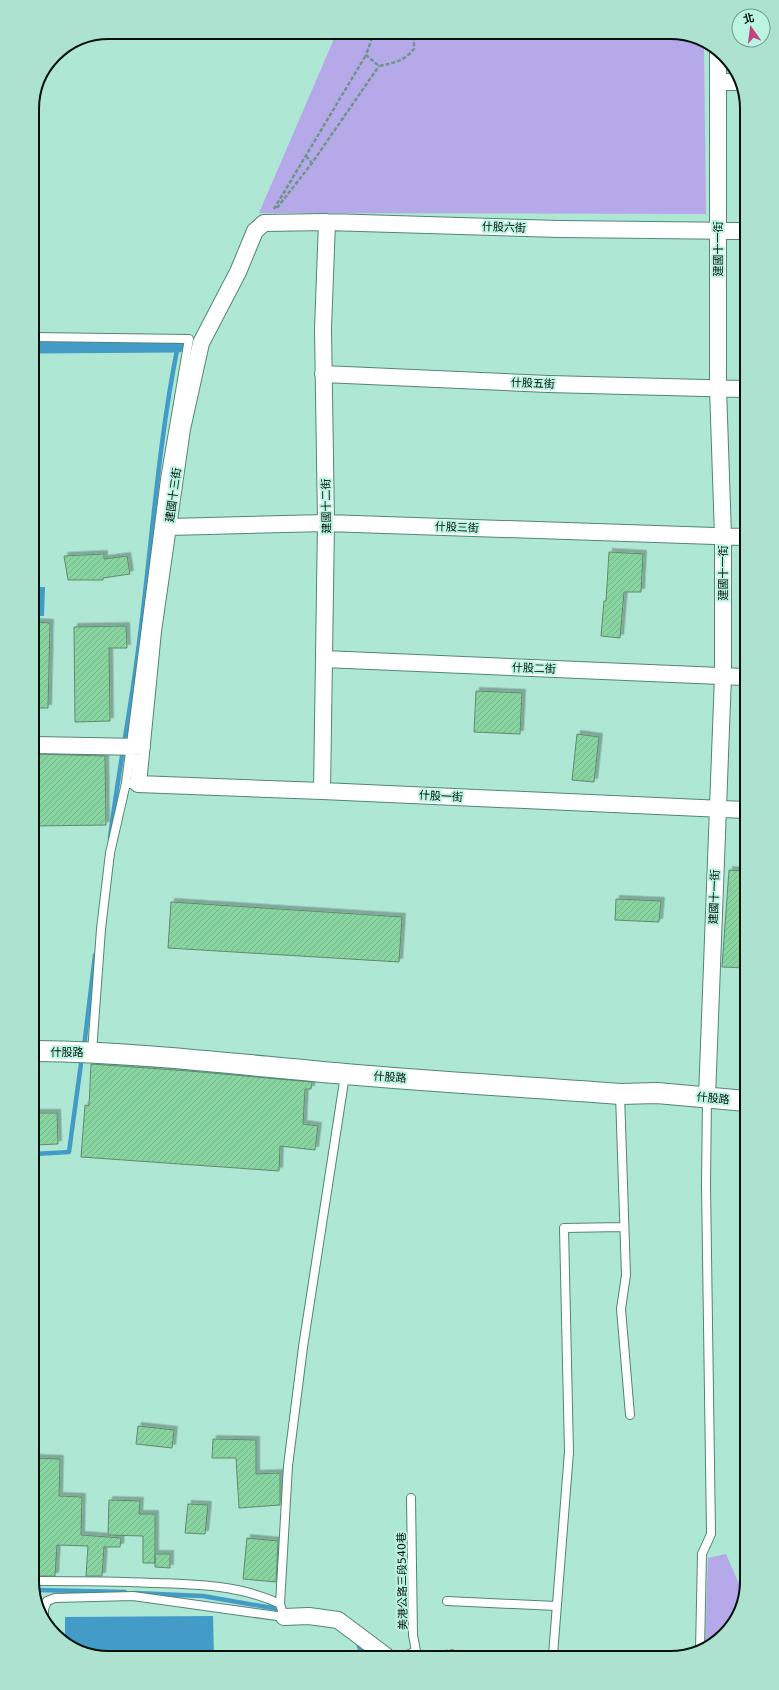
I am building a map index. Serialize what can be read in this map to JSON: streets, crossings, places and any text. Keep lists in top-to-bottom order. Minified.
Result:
{"streets":{"street":["什股六街","建國十一街","什股五街","建國十三街","建國十二街","什股三街","什股二街","什股一街","什股路"],"lane":["美港公路三段540巷"]},"crossings":[["什股六街","建國十一街"],["什股六街","建國十三街"],["什股六街","建國十二街"],["建國十一街","什股五街"],["建國十一街","什股三街"],["建國十一街","什股二街"],["建國十一街","什股一街"],["建國十一街","什股路"],["什股五街","建國十二街"],["建國十三街","什股三街"],["建國十三街","什股一街"],["建國十二街","什股三街"],["建國十二街","什股二街"],["建國十二街","什股一街"]],"north":"top"}
